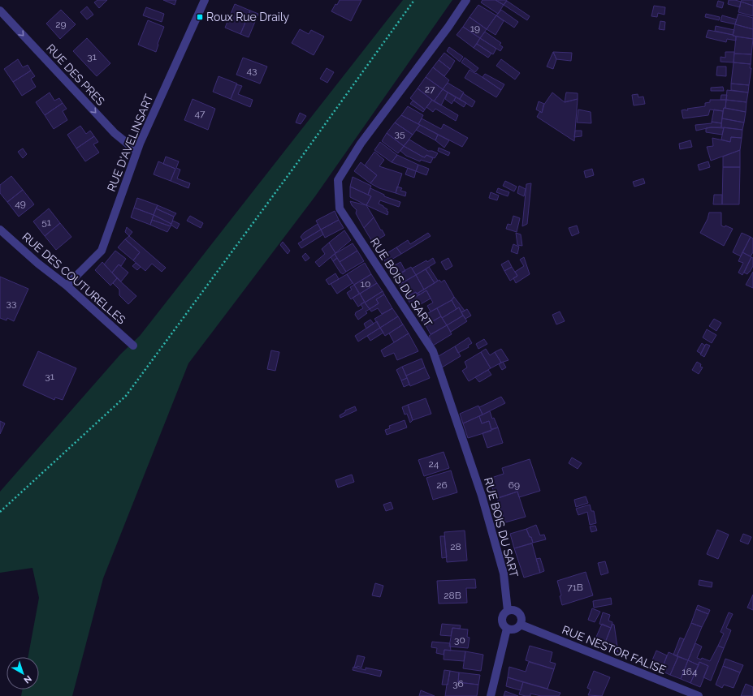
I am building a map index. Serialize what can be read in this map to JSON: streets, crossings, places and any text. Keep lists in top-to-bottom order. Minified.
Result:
{"streets":{"street":["RUE DES PRES","RUE D'AVELINSART","RUE DES COUTURELLES","RUE BOIS DU SART","RUE NESTOR FALISE"]},"crossings":[["RUE DES PRES","RUE D'AVELINSART"],["RUE D'AVELINSART","RUE DES COUTURELLES"],["RUE BOIS DU SART","RUE NESTOR FALISE"]],"one_way":["RUE DES PRES"],"places":{"transit":["Roux Rue Draily"]},"house_numbers":["29","19","31","43","27","47","35","49","51","10","33","31","24","26","69","28","71B","28B","30","164","36"],"north":"bottom right"}
